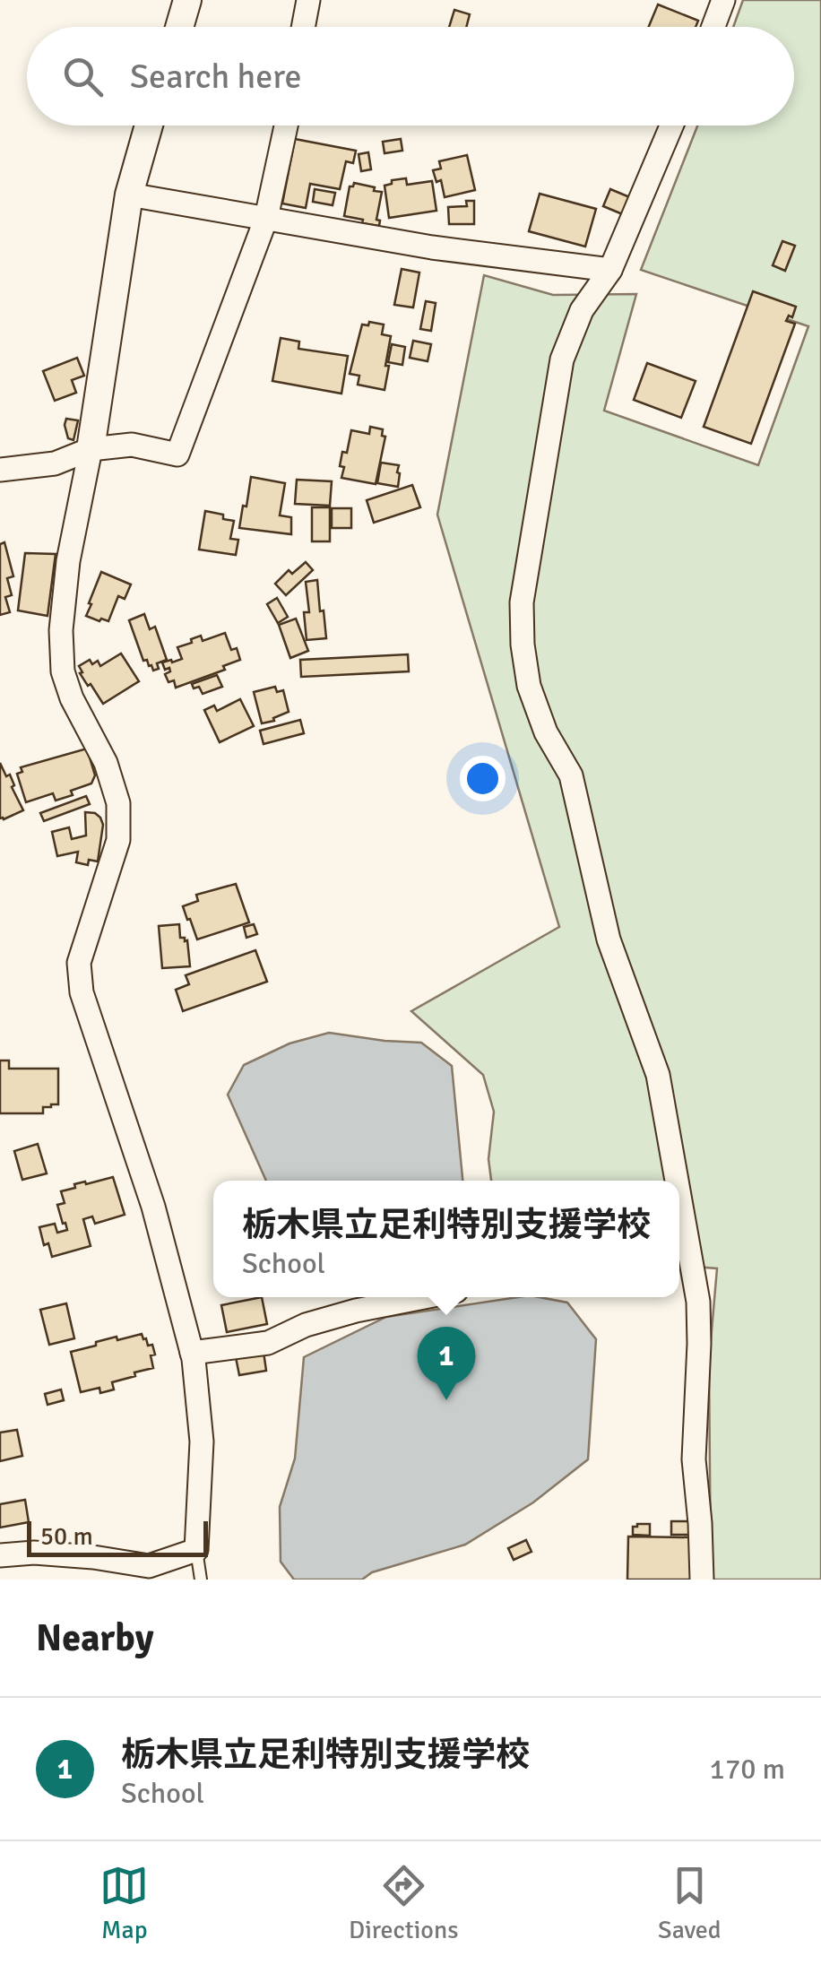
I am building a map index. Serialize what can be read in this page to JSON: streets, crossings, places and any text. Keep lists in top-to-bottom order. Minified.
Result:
{"scale_bar":"50 m","page":{"search":"Search here","popup":["栃木県立足利特別支援学校","School"],"pins":"1","scale":"50 m","heading":"Nearby","list":[{"mark":"1","name":"栃木県立足利特別支援学校","note":"School","value":"170 m"}],"nav":["Map","Directions","Saved"]}}
